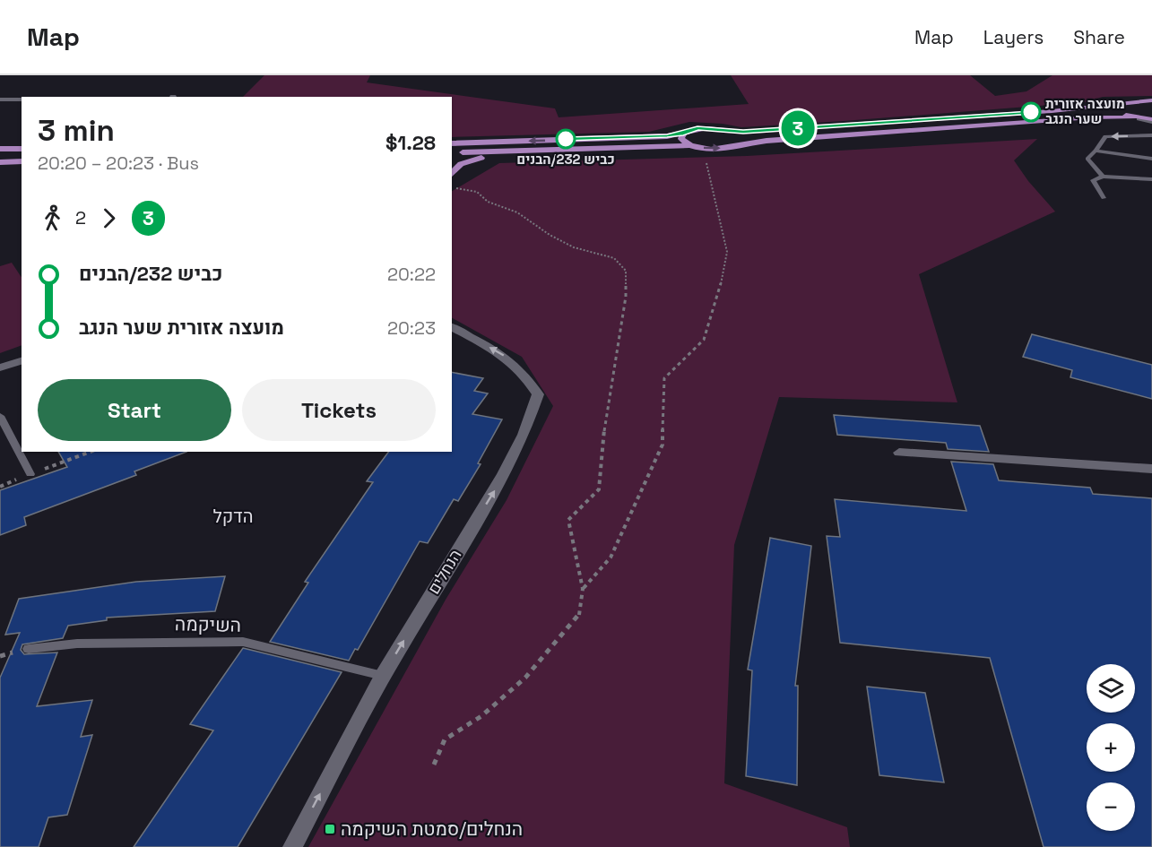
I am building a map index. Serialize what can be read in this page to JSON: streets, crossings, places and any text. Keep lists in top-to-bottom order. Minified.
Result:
{"streets":{"street":["הנחלים"],"lane":["השיקמה"]},"crossings":[["הנחלים","השיקמה"]],"one_way":["הנחלים"],"districts":["הדקל"],"places":{"other":["מועצה אזורית שער הנגב","כביש 232/הבנים"],"transit":["הנחלים/סמטת השיקמה"]},"lines":["bus line 3"],"page":{"header":"Map","nav":["Map","Layers","Share"],"on_map":"3","heading":["3 min","20:20 – 20:23 · Bus","$1.28"],"legs":["2","3"],"list":[{"name":"כביש 232/הבנים","value":"20:22"},{"name":"מועצה אזורית שער הנגב","value":"20:23"}],"buttons":["Start","Tickets"],"map_buttons":["+","−"]}}
